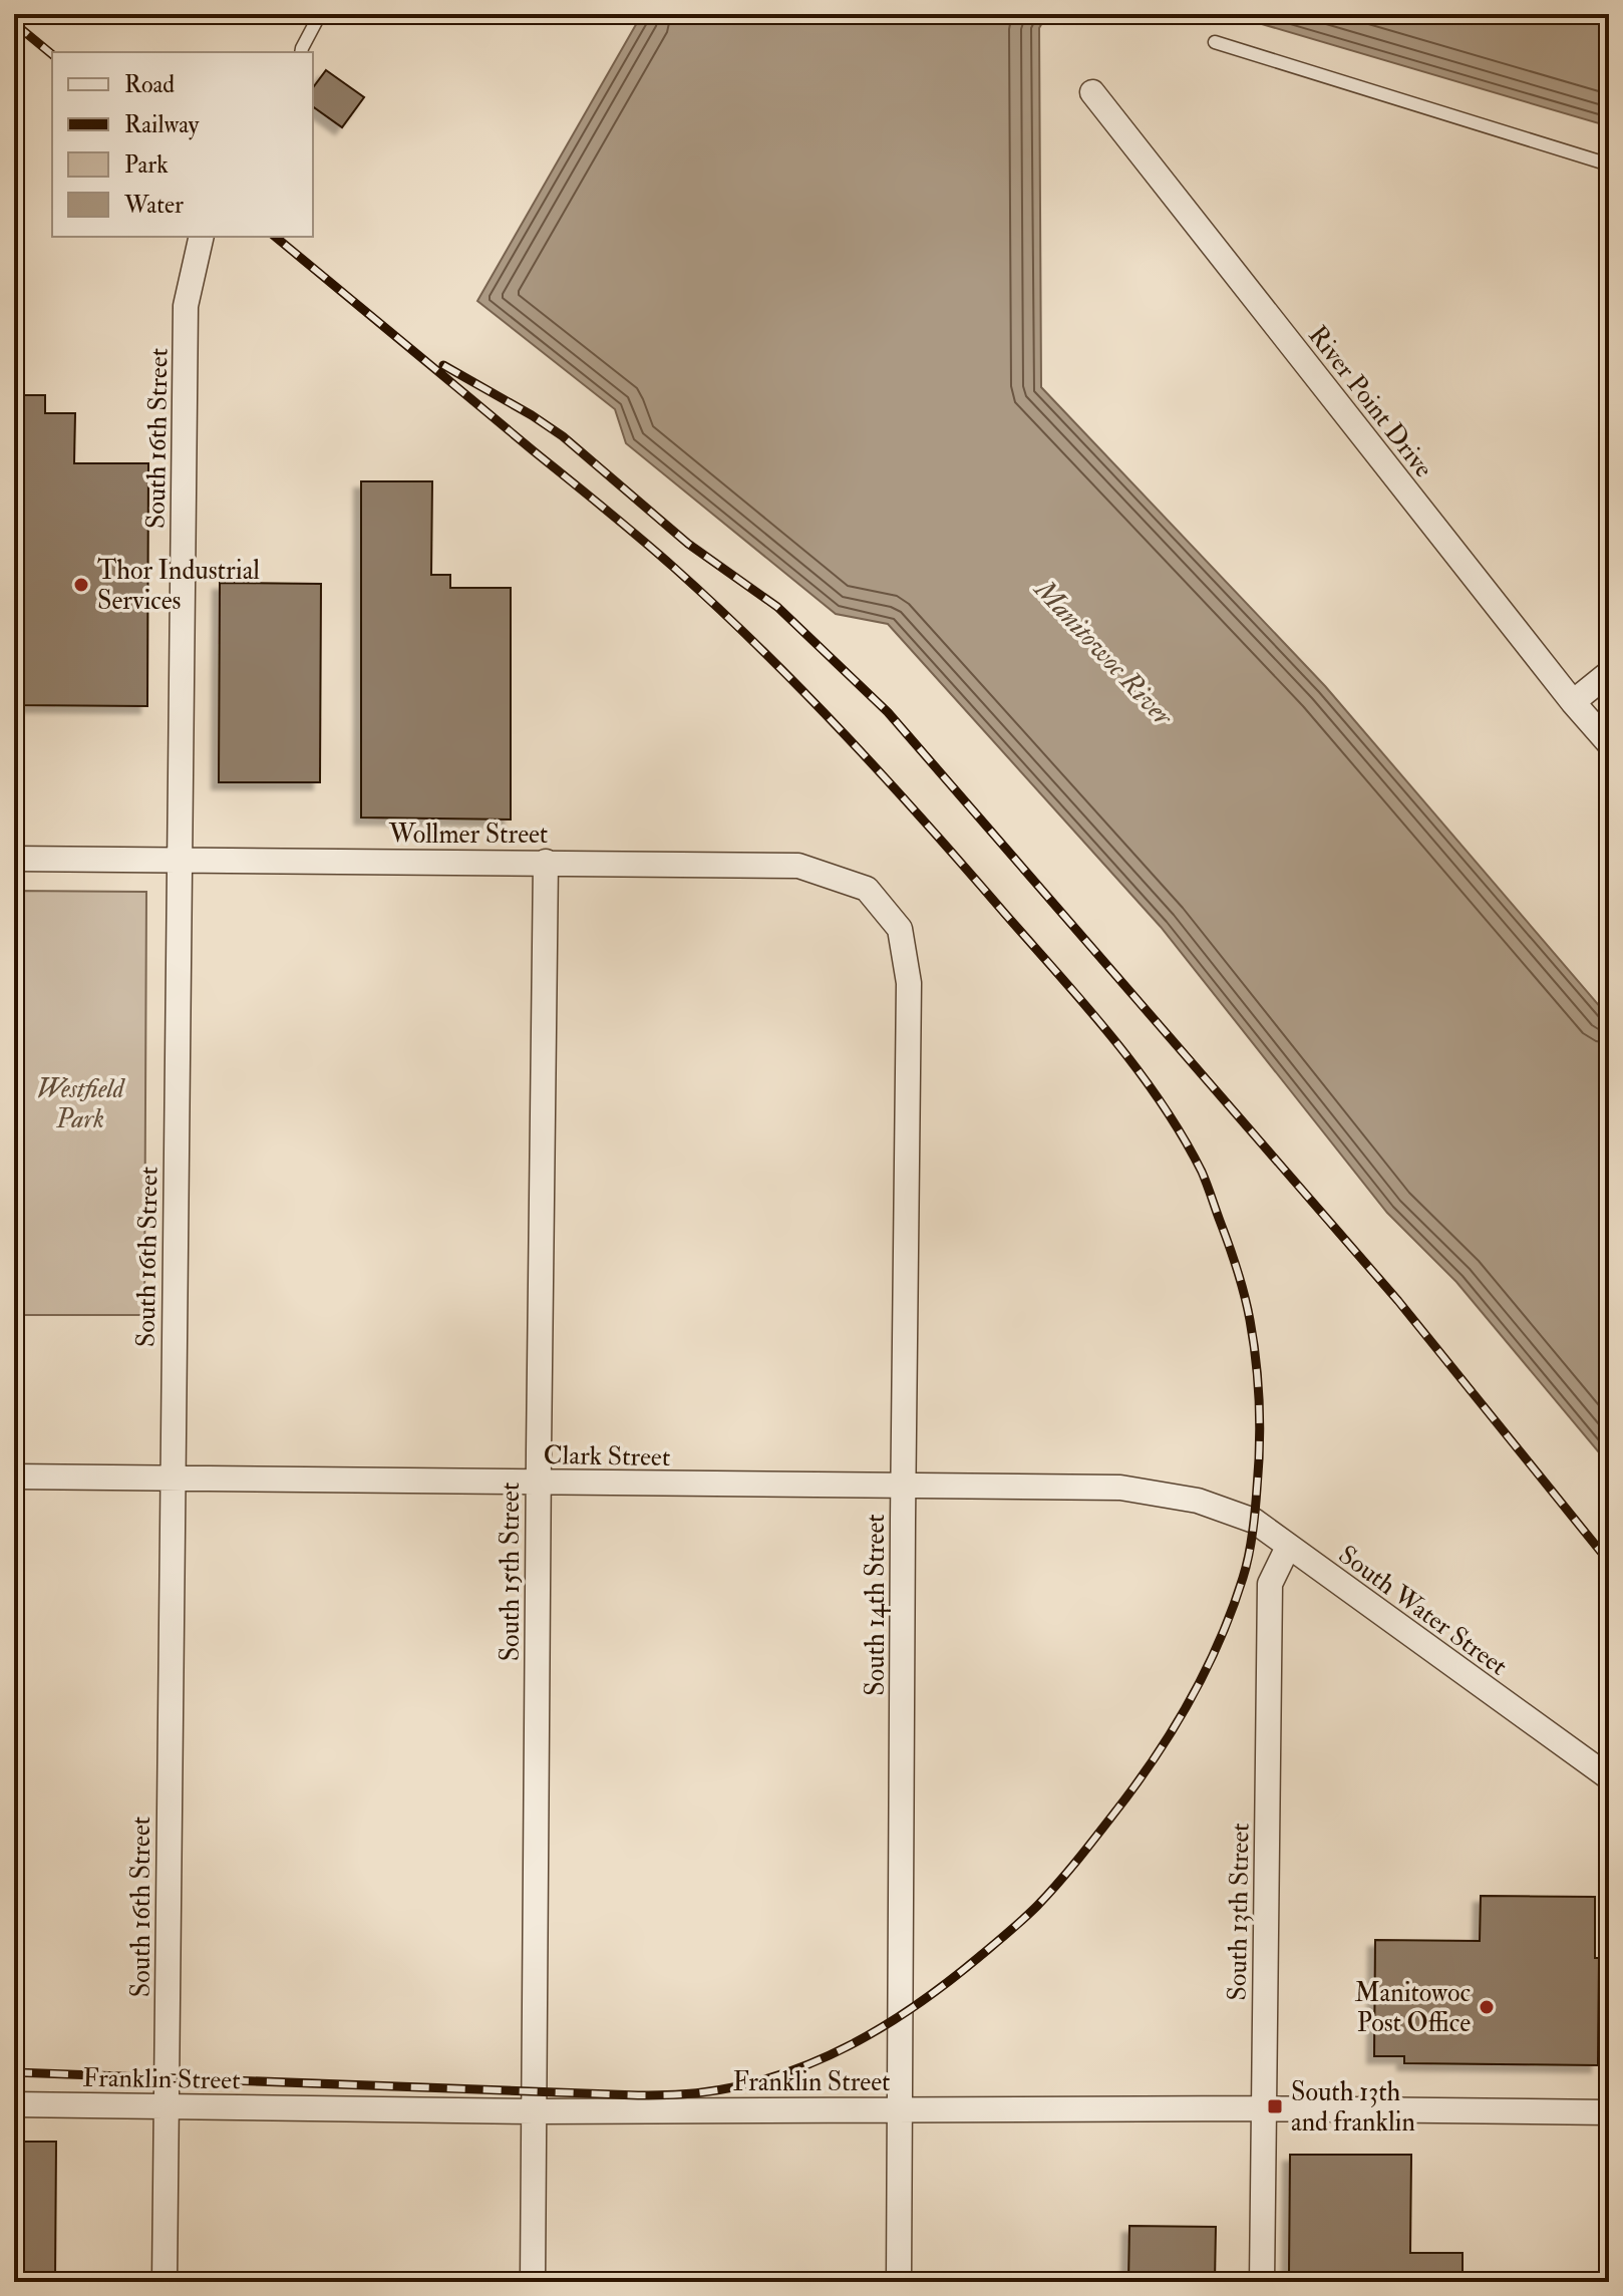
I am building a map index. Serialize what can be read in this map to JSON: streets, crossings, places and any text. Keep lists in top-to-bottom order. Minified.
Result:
{"streets":{"street":["River Point Drive","South 16th Street","Wollmer Street","Clark Street","South 15th Street","South 14th Street","South Water Street","South 13th Street","Franklin Street"]},"crossings":[["South 16th Street","Wollmer Street"],["South 16th Street","Clark Street"],["South 16th Street","Franklin Street"],["Wollmer Street","South 15th Street"],["Wollmer Street","South 14th Street"],["Clark Street","South 15th Street"],["Clark Street","South 14th Street"],["Clark Street","South Water Street"],["South 15th Street","Franklin Street"],["South 14th Street","Franklin Street"],["South Water Street","South 13th Street"],["South 13th Street","Franklin Street"]],"water":["Manitowoc River"],"parks":["Westfield Park"],"places":{"other":["Thor Industrial Services","Manitowoc Post Office"],"transit":["South 13th and franklin"]},"legend":["Road","Railway","Park","Water"]}
